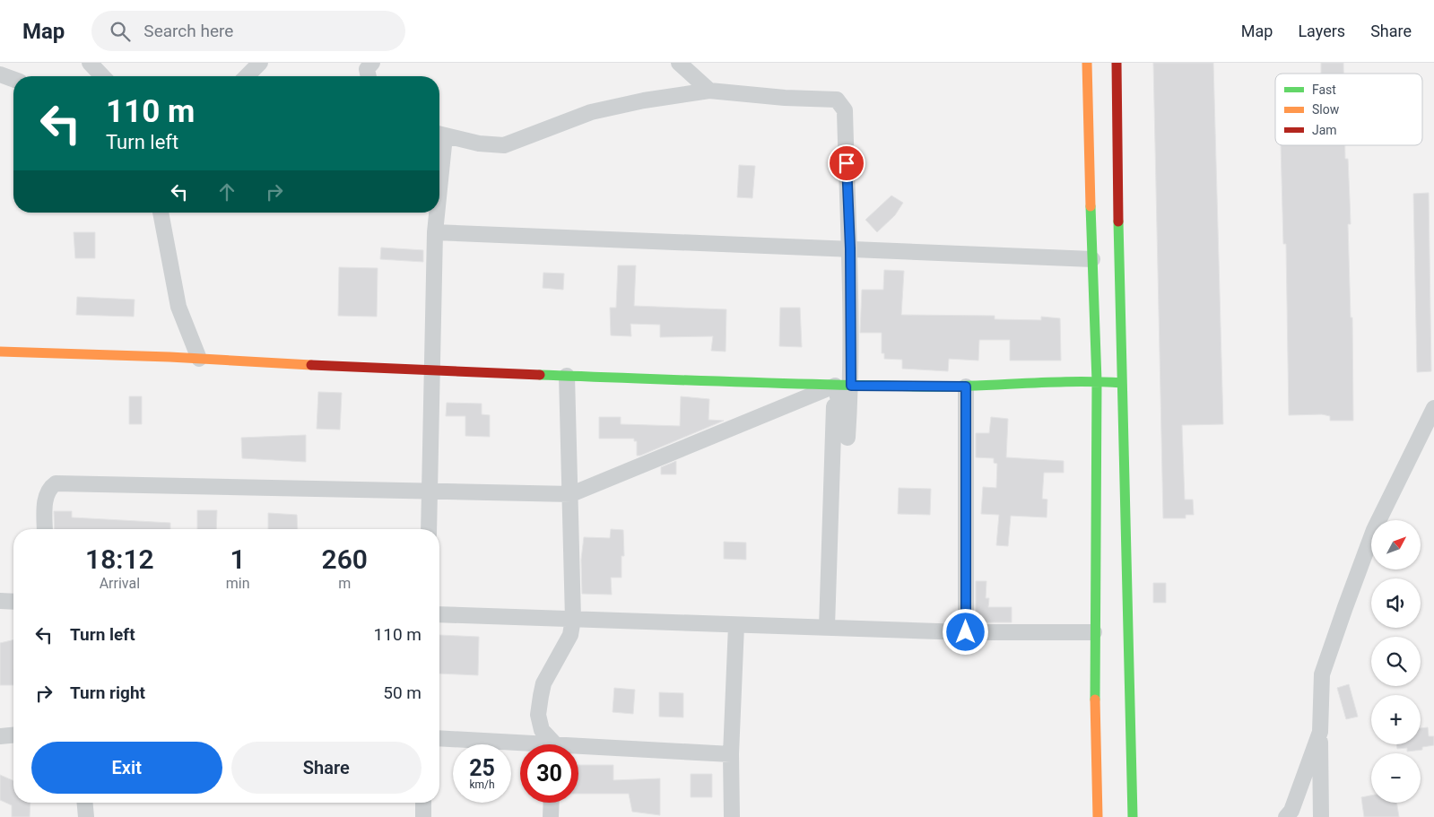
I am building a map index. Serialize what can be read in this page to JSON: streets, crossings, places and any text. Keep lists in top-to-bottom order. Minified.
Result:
{"legend":["Fast","Slow","Jam"],"north":"top right","page":{"header":"Map","search":"Search here","nav":["Map","Layers","Share"],"turn":["110 m","Turn left"],"map_buttons":["+","−"],"eta":["18:12","Arrival","1","min","260","m"],"list":[{"name":"Turn left","value":"110 m"},{"name":"Turn right","value":"50 m"}],"buttons":["Exit","Share"],"speed":"25 km/h","limit":"30"}}
